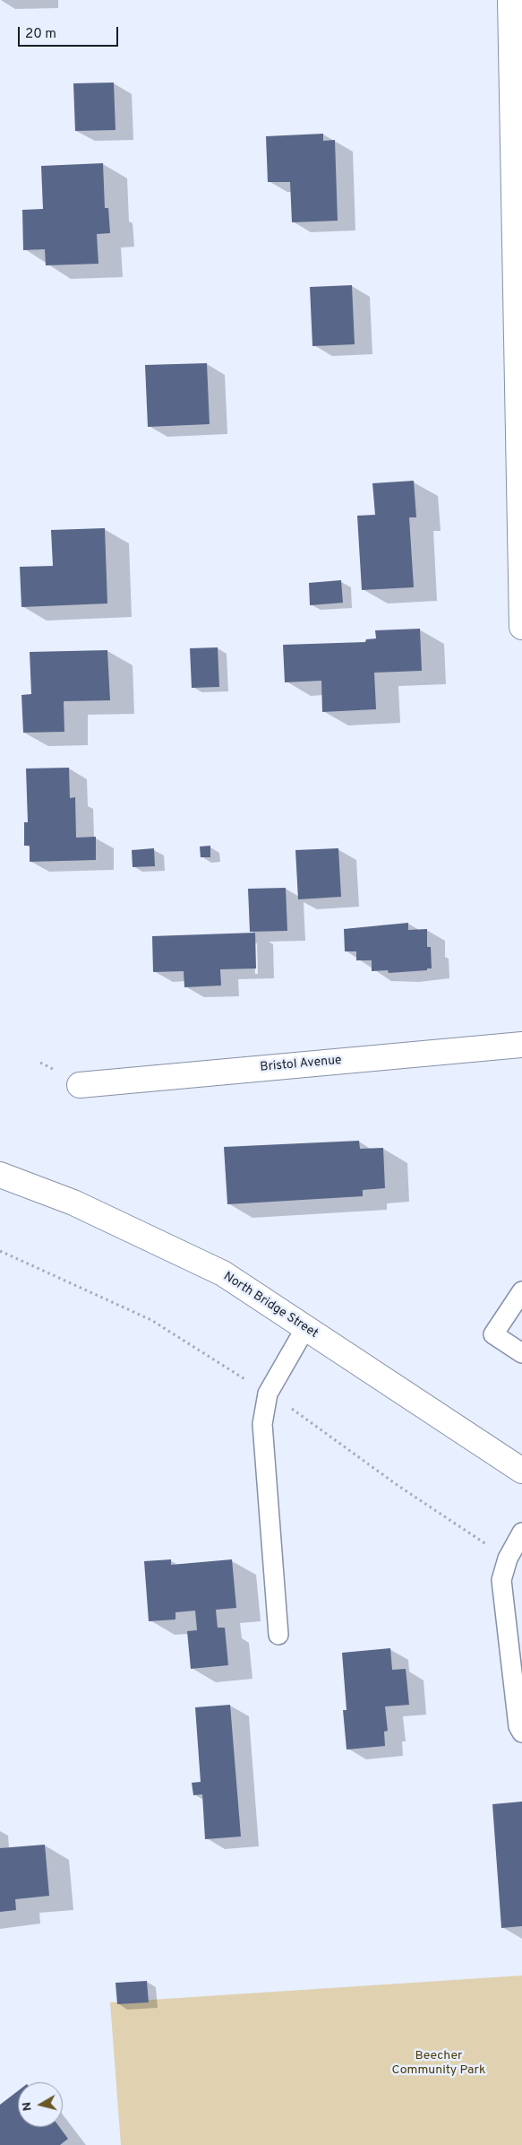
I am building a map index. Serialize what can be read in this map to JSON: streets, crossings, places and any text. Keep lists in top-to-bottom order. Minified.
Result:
{"streets":{"main road":["Bristol Avenue","North Bridge Street"]},"parks":["Beecher Community Park"],"scale_bar":"20 m","north":"left"}
